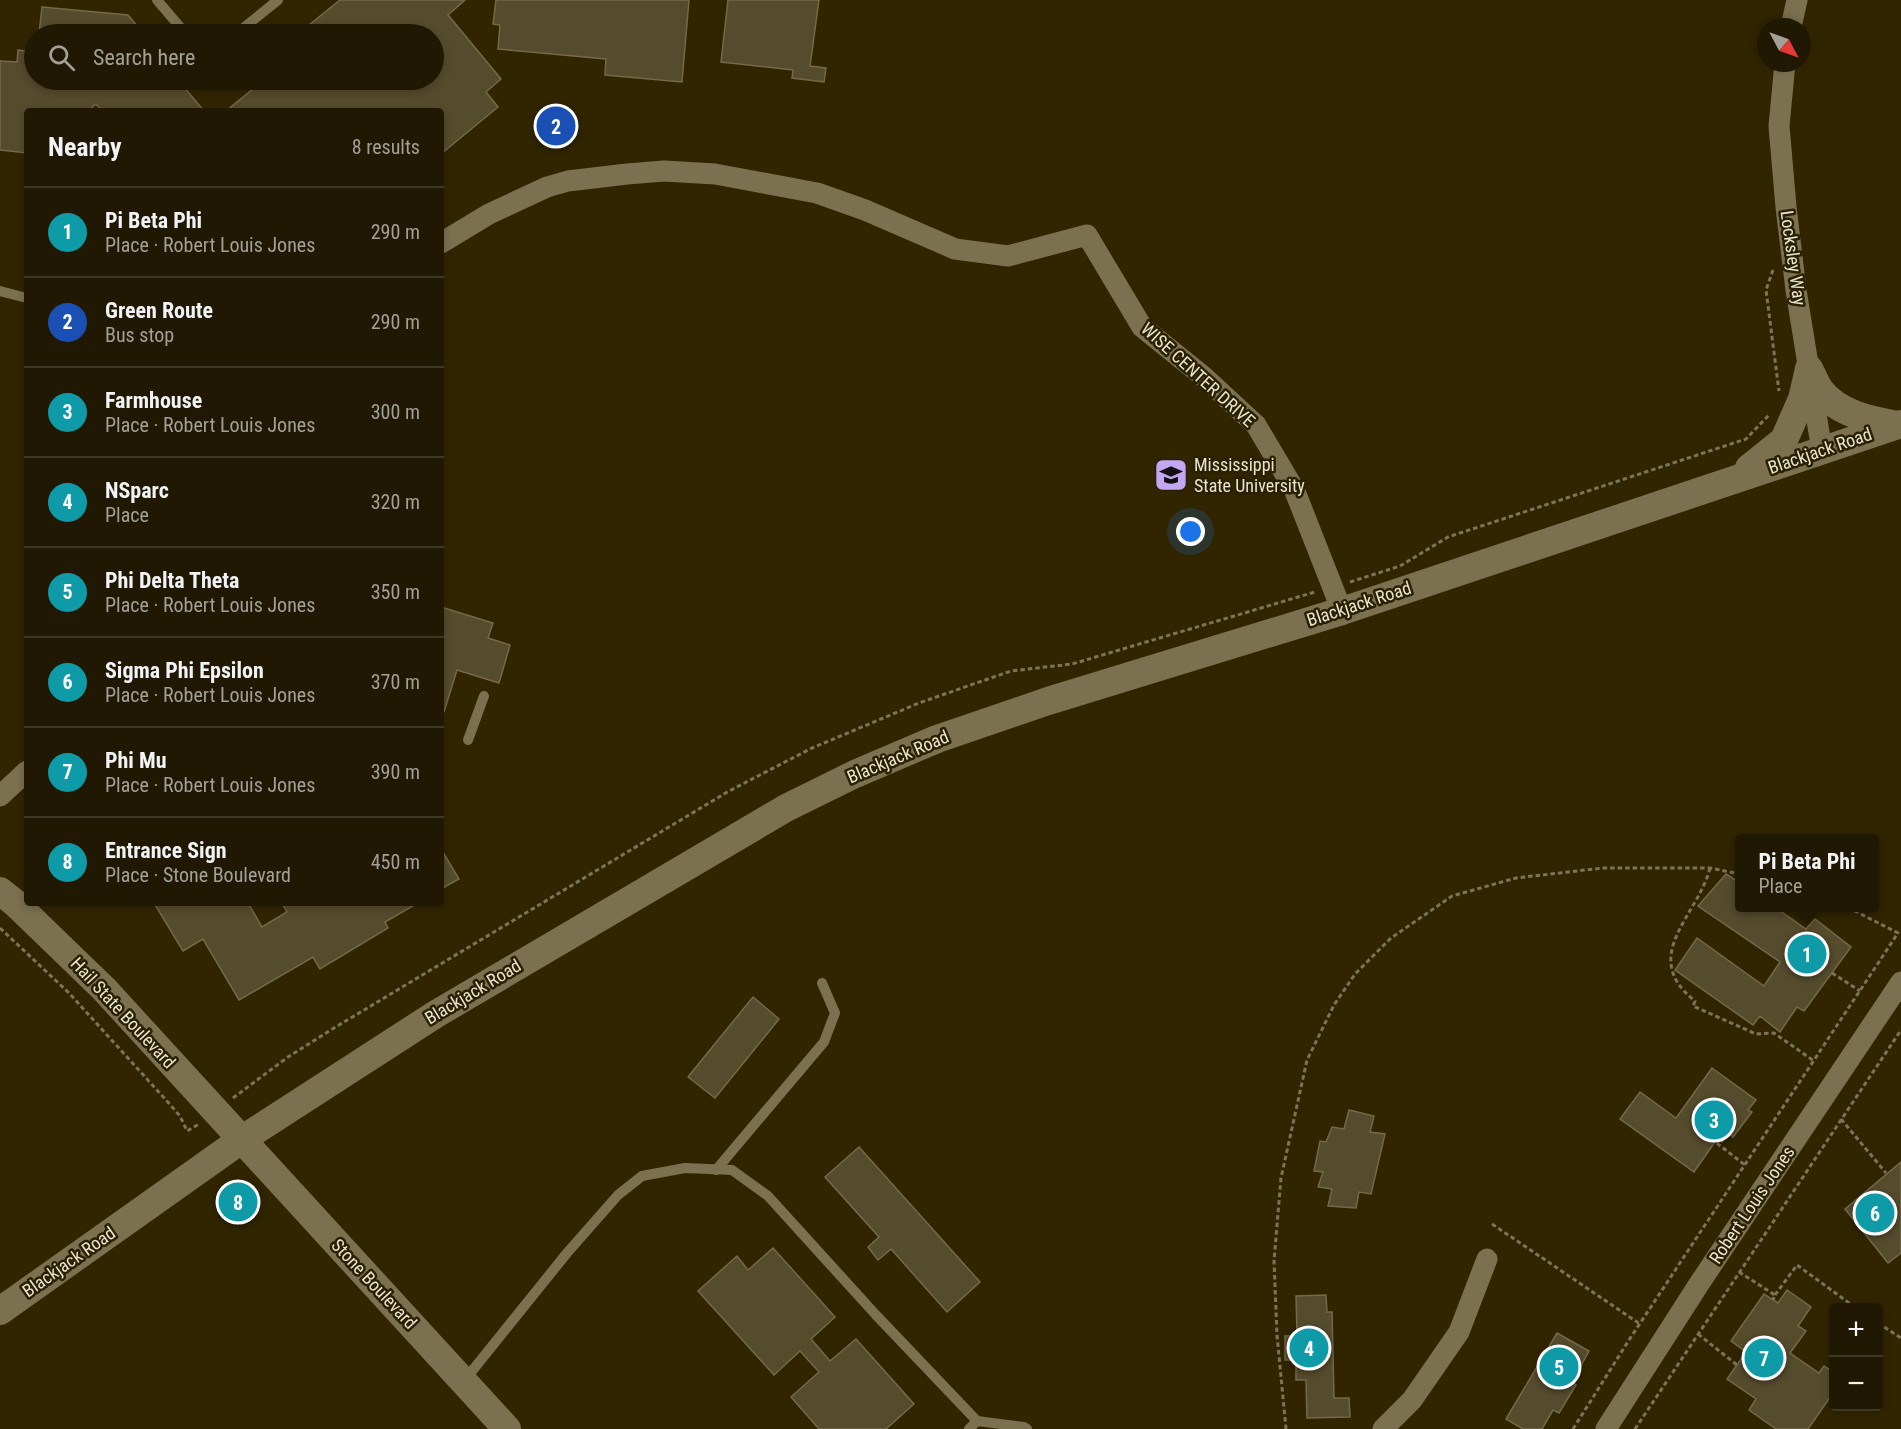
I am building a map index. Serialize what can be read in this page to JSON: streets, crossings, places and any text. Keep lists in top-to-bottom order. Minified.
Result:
{"streets":{"street":["Locksley Way","WISE CENTER DRIVE","Blackjack Road","Hail State Boulevard","Robert Louis Jones","Stone Boulevard"]},"crossings":[["Locksley Way","Blackjack Road"],["WISE CENTER DRIVE","Blackjack Road"],["Blackjack Road","Hail State Boulevard"],["Blackjack Road","Stone Boulevard"],["Hail State Boulevard","Stone Boulevard"]],"places":{"school or university":["Mississippi State University"]},"north":"bottom right","page":{"search":"Search here","pins":["2","1","3","8","6","4","7","5"],"heading":["Nearby","8 results"],"list":[{"mark":"1","name":"Pi Beta Phi","note":"Place · Robert Louis Jones","value":"290 m"},{"mark":"2","name":"Green Route","note":"Bus stop","value":"290 m"},{"mark":"3","name":"Farmhouse","note":"Place · Robert Louis Jones","value":"300 m"},{"mark":"4","name":"NSparc","note":"Place","value":"320 m"},{"mark":"5","name":"Phi Delta Theta","note":"Place · Robert Louis Jones","value":"350 m"},{"mark":"6","name":"Sigma Phi Epsilon","note":"Place · Robert Louis Jones","value":"370 m"},{"mark":"7","name":"Phi Mu","note":"Place · Robert Louis Jones","value":"390 m"},{"mark":"8","name":"Entrance Sign","note":"Place · Stone Boulevard","value":"450 m"}],"popup":["Pi Beta Phi","Place"],"map_buttons":["+","−"]}}
